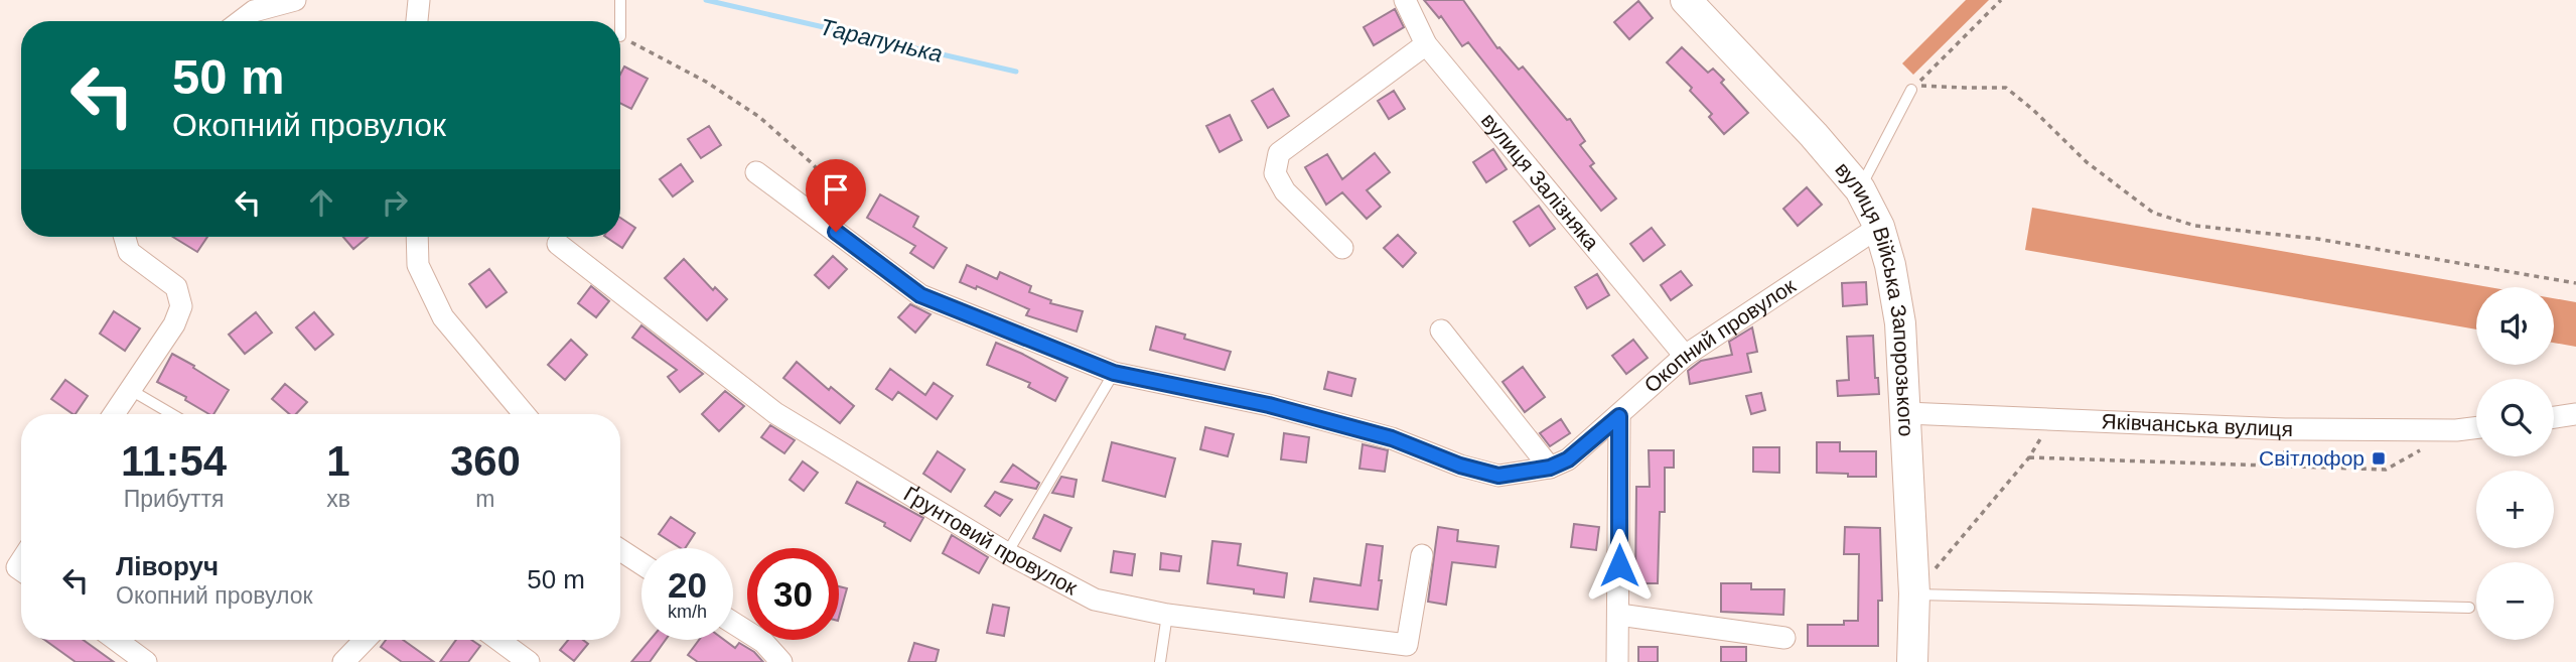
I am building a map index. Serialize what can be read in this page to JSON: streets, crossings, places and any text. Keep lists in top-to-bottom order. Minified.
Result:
{"streets":{"street":["вулиця Залізняка","вулиця Війська Запорозького","Окопний провулок","Яківчанська вулиця","Ґрунтовий провулок"]},"crossings":[["вулиця Залізняка","Окопний провулок"],["вулиця Війська Запорозького","Окопний провулок"],["вулиця Війська Запорозького","Яківчанська вулиця"]],"water":["Тарапунька"],"places":{"transit":["Світлофор"]},"page":{"turn":["50 m","Окопний провулок"],"map_buttons":["+","−"],"eta":["11:54","Прибуття","1","хв","360","m"],"list":[{"name":"Ліворуч","note":"Окопний провулок","value":"50 m"}],"speed":"20 km/h","limit":"30"}}
